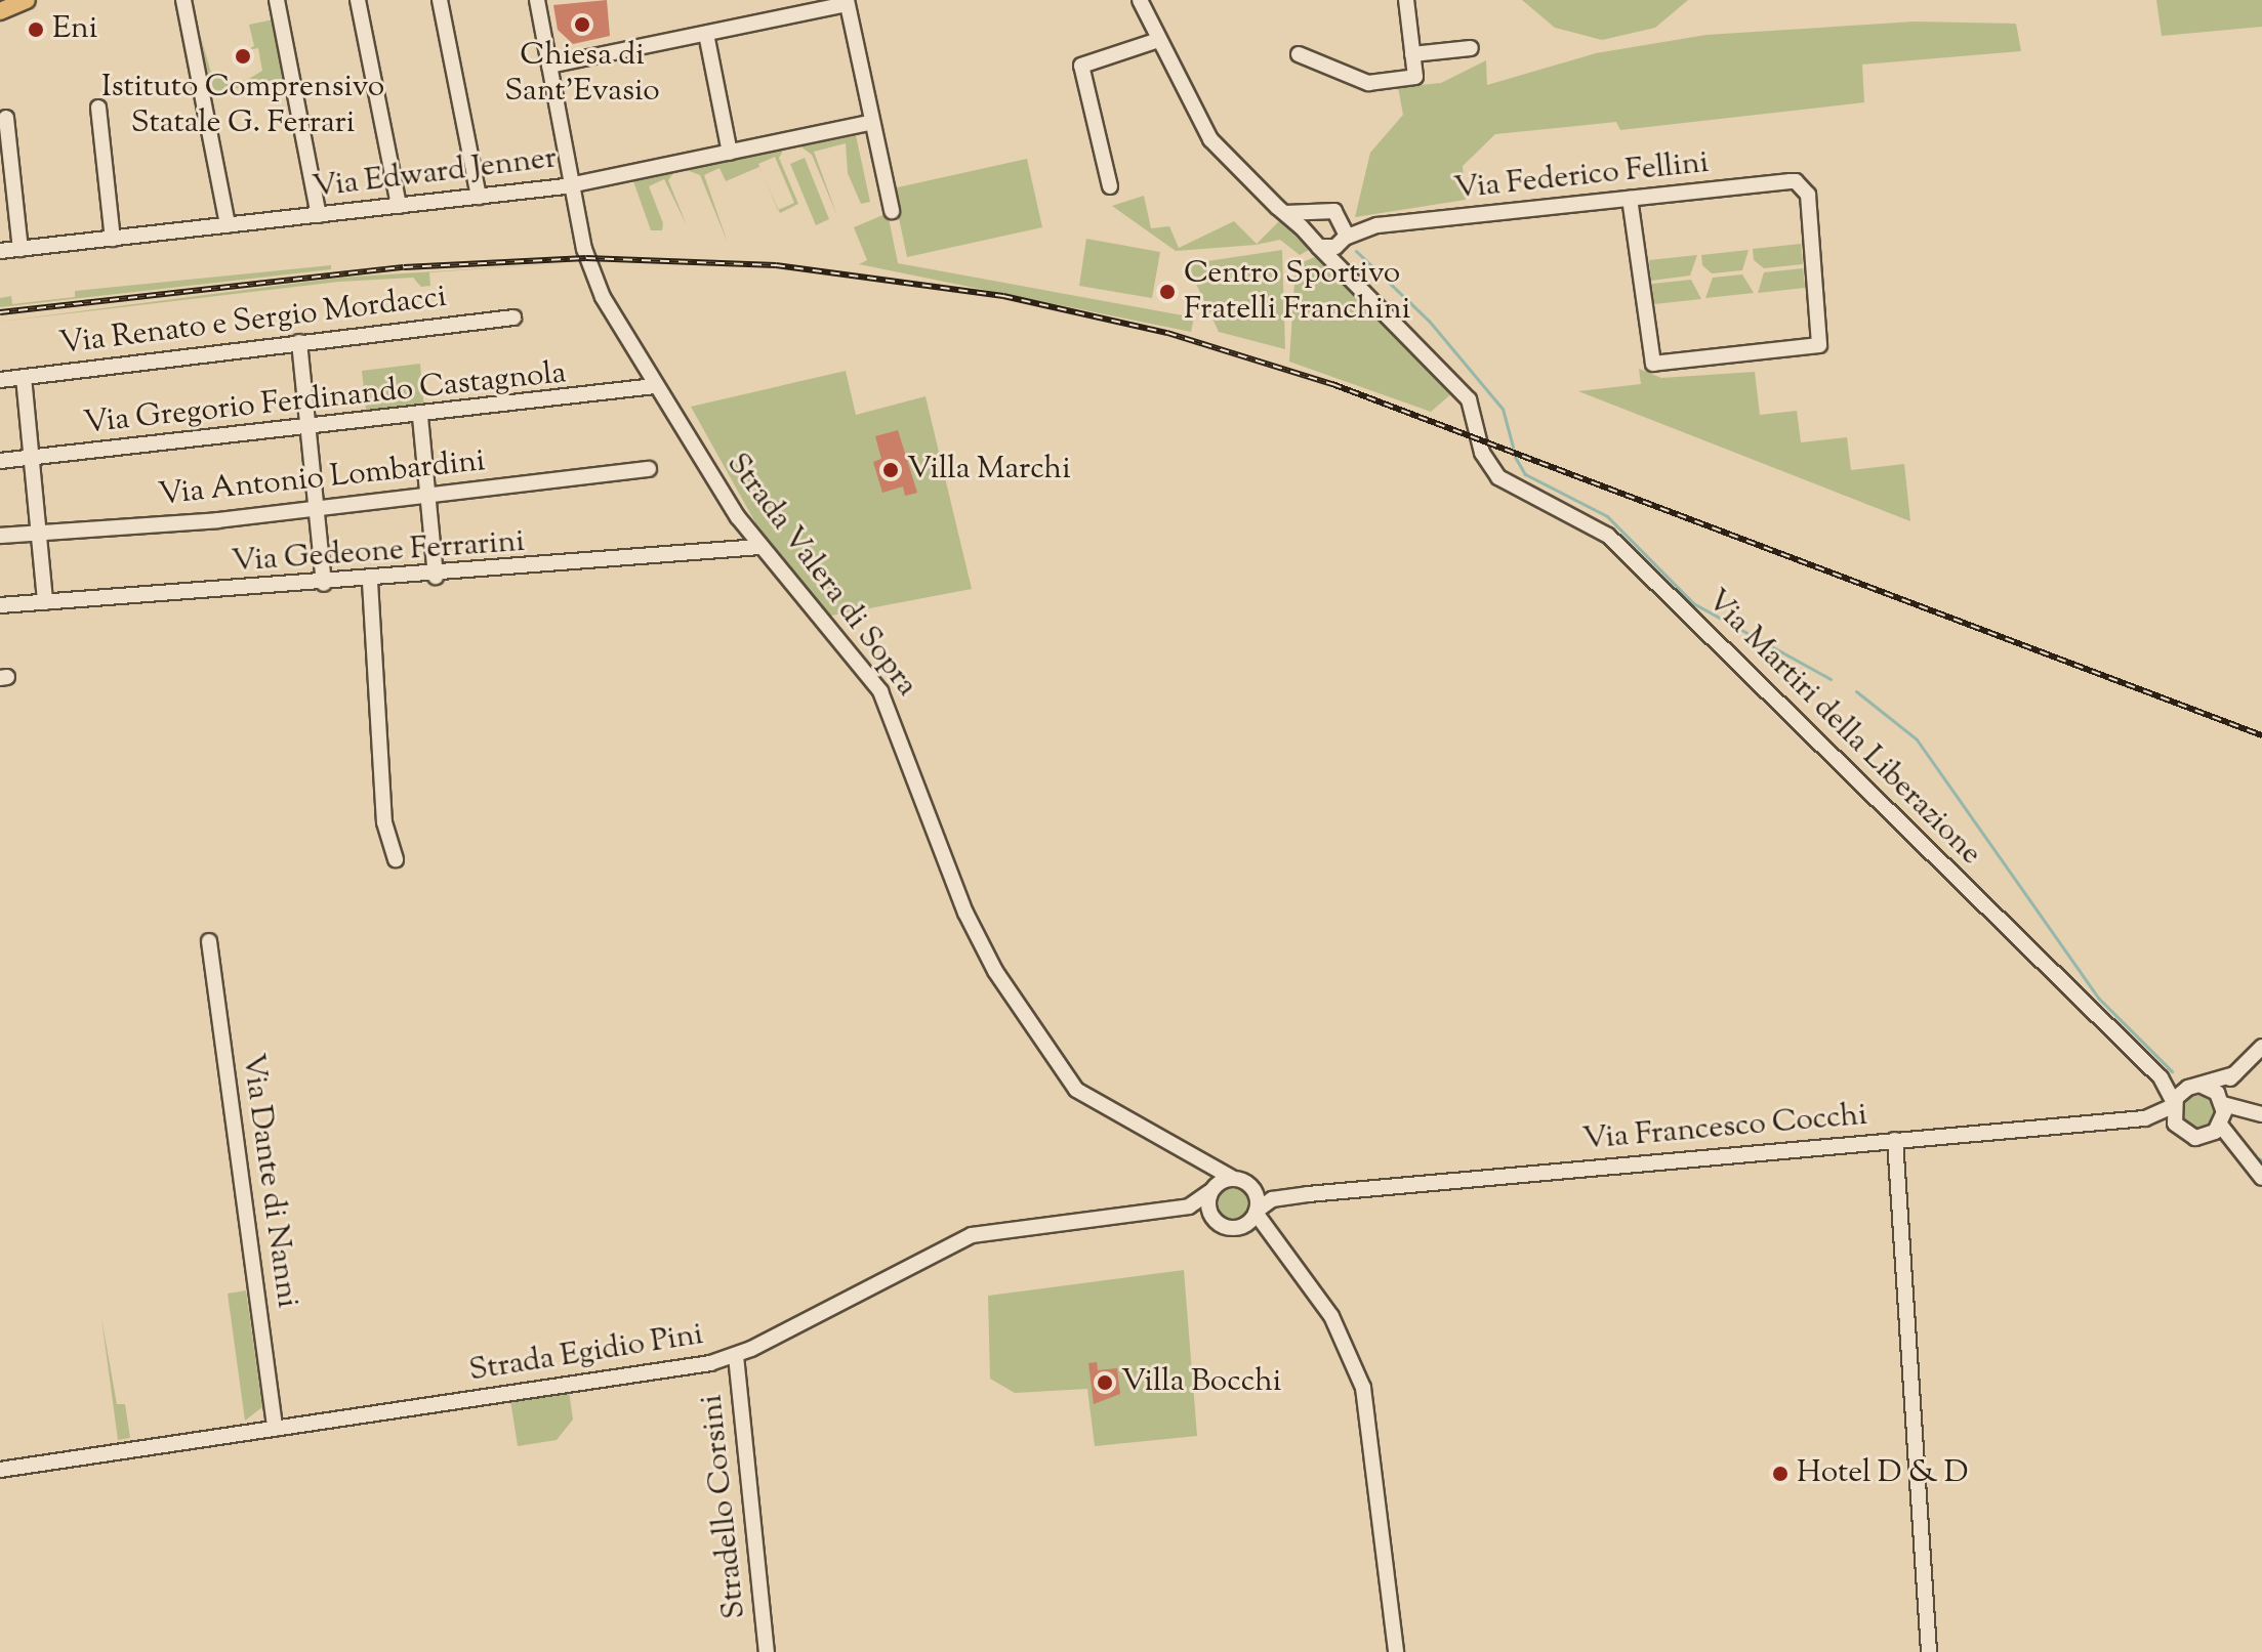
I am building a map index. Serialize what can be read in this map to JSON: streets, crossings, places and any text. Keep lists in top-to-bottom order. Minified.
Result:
{"streets":{"street":["Via Edward Jenner","Via Federico Fellini","Via Renato e Sergio Mordacci","Via Gregorio Ferdinando Castagnola","Via Antonio Lombardini","Via Gedeone Ferrarini","Strada Valera di Sopra","Via Martiri della Liberazione","Via Francesco Cocchi","Via Dante di Nanni","Strada Egidio Pini","Stradello Corsini"]},"crossings":[["Via Edward Jenner","Strada Valera di Sopra"],["Via Gregorio Ferdinando Castagnola","Strada Valera di Sopra"],["Via Gedeone Ferrarini","Strada Valera di Sopra"],["Strada Valera di Sopra","Via Francesco Cocchi"],["Strada Valera di Sopra","Strada Egidio Pini"],["Via Martiri della Liberazione","Via Francesco Cocchi"],["Via Francesco Cocchi","Strada Egidio Pini"],["Via Dante di Nanni","Strada Egidio Pini"],["Strada Egidio Pini","Stradello Corsini"]],"places":["Chiesa di Sant'Evasio","Eni","Istituto Comprensivo Statale G. Ferrari","Centro Sportivo Fratelli Franchini","Villa Marchi","Villa Bocchi","Hotel D & D"]}
